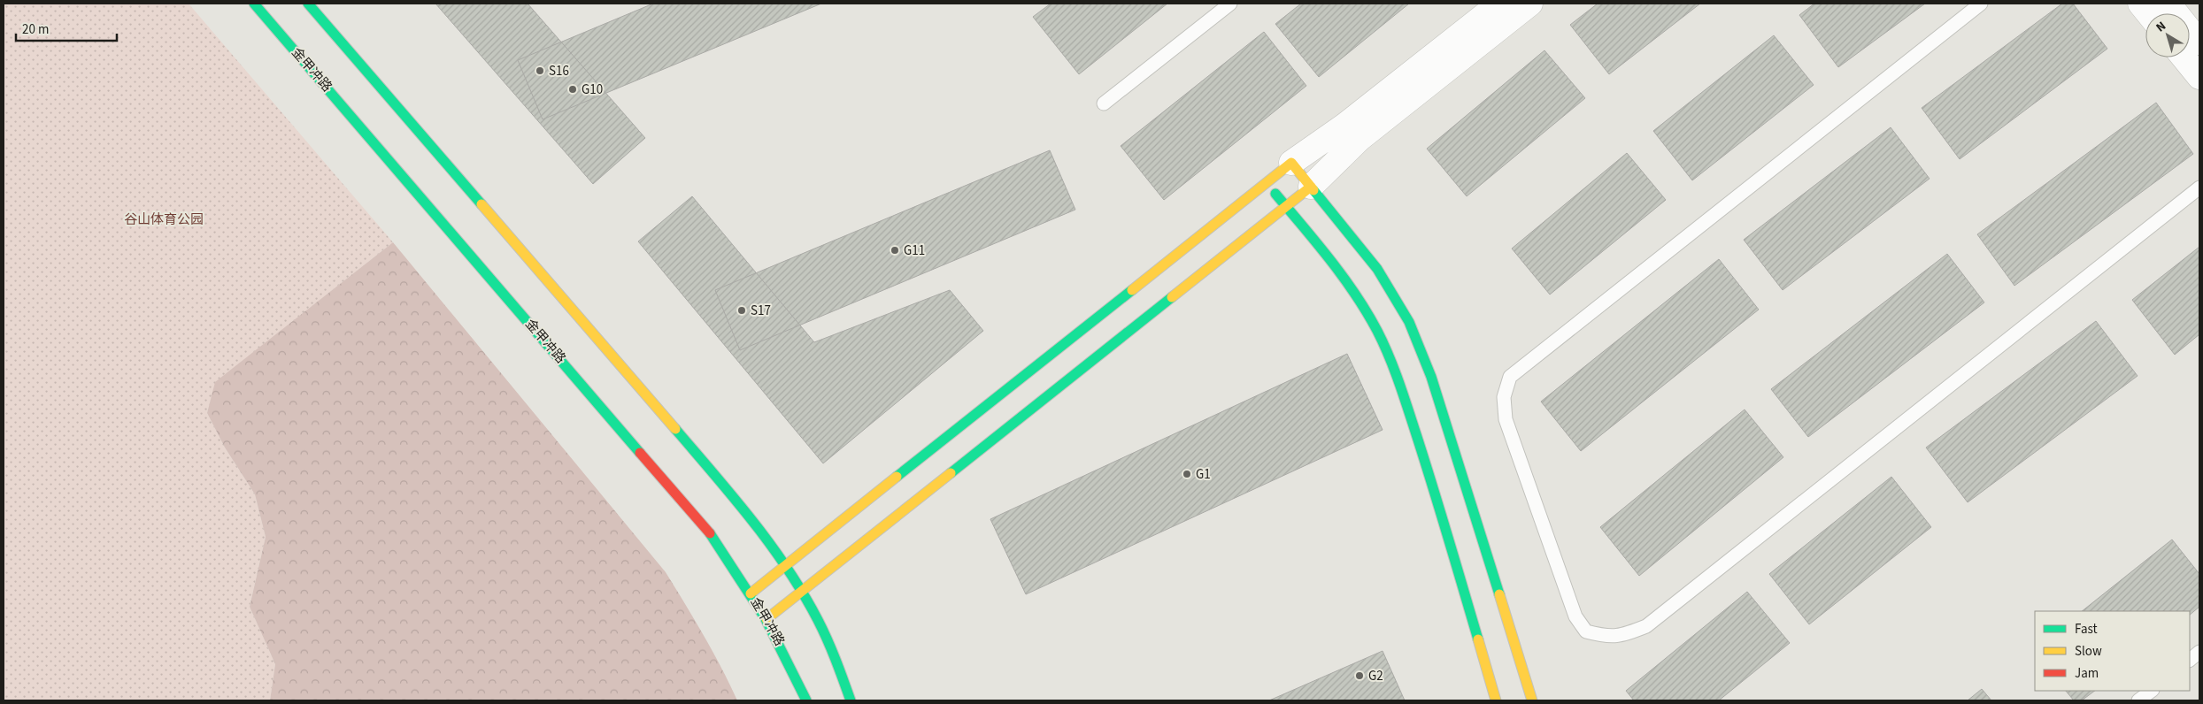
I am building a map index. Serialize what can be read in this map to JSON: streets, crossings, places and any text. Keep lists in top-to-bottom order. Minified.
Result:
{"streets":{"street":["金甲冲路"]},"parks":["谷山体育公园"],"places":["S16","G10","G11","S17","G1","G2"],"legend":["Fast","Slow","Jam"],"scale_bar":"20 m","north":"top left"}
